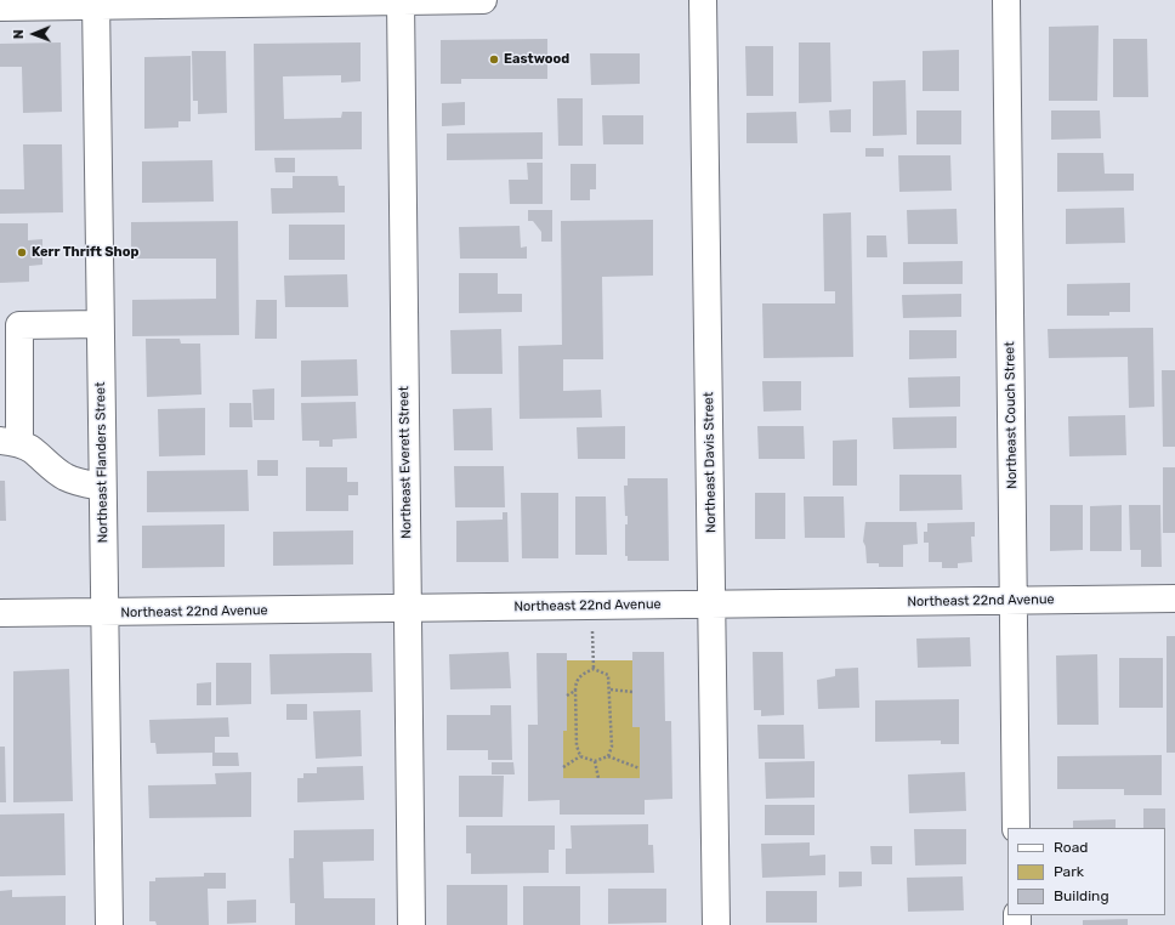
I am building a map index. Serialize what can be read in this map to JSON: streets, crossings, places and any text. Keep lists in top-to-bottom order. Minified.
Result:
{"streets":{"street":["Northeast Couch Street","Northeast Flanders Street","Northeast Everett Street","Northeast Davis Street","Northeast 22nd Avenue"]},"crossings":[["Northeast Couch Street","Northeast 22nd Avenue"],["Northeast Flanders Street","Northeast 22nd Avenue"],["Northeast Everett Street","Northeast 22nd Avenue"],["Northeast Davis Street","Northeast 22nd Avenue"]],"places":["Eastwood","Kerr Thrift Shop"],"legend":["Road","Park","Building"],"north":"left"}
